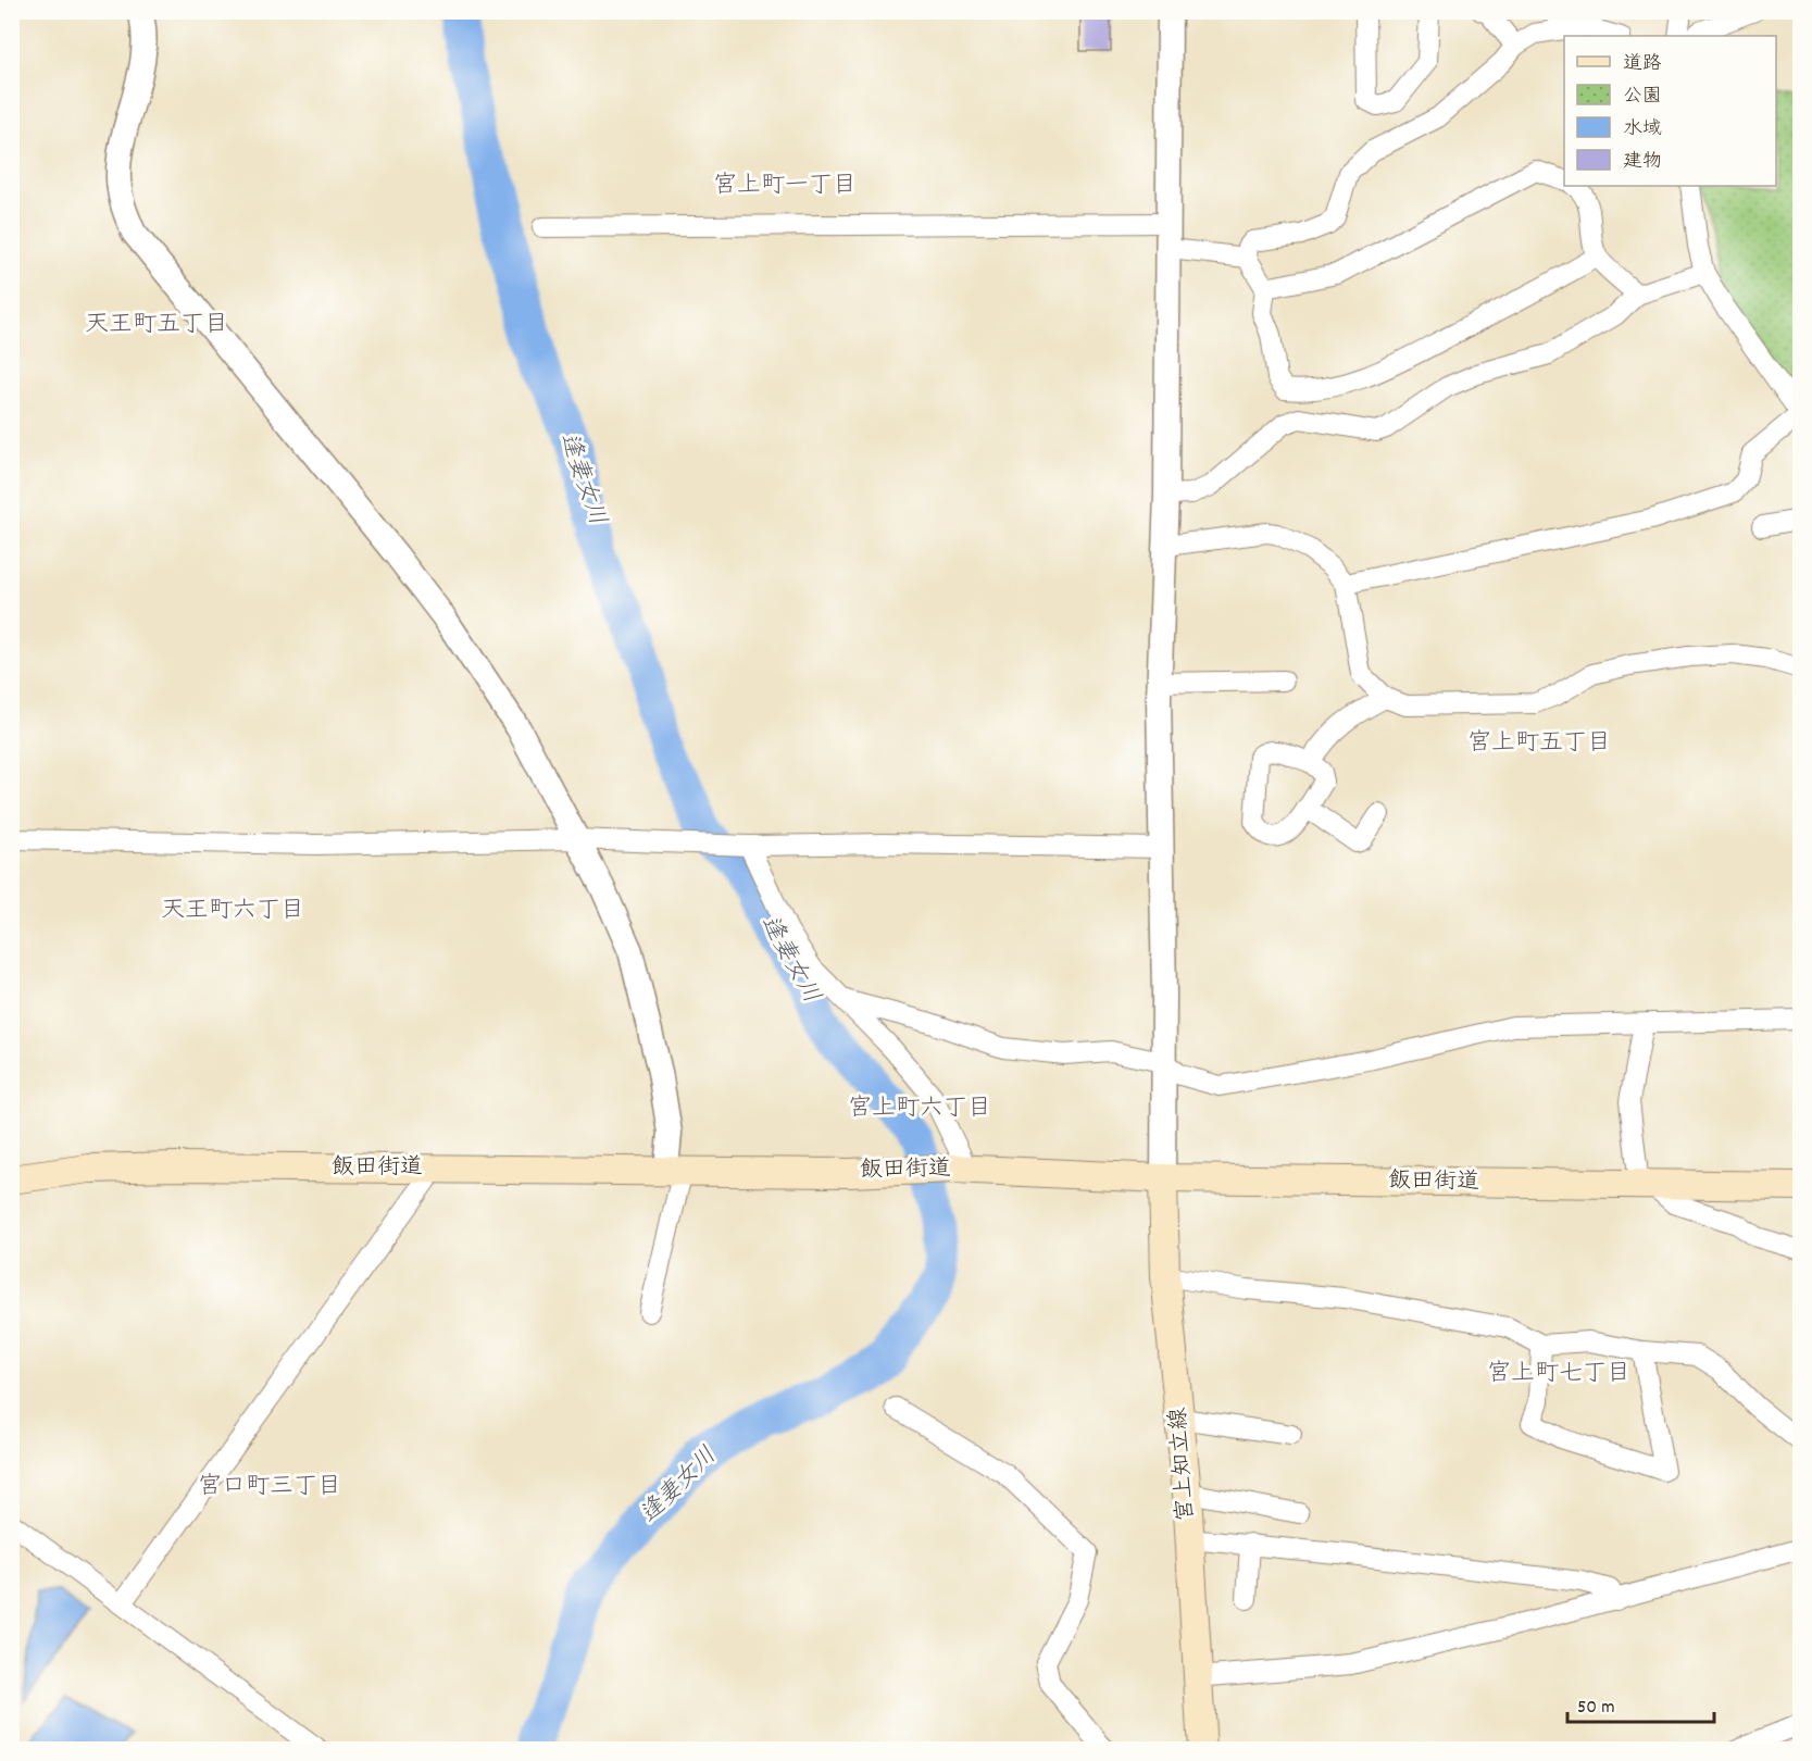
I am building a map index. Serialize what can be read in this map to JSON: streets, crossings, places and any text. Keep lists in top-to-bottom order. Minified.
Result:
{"streets":{"main road":["飯田街道","宮上知立線"]},"crossings":[["飯田街道","宮上知立線"]],"districts":["宮上町一丁目","天王町五丁目","宮上町五丁目","天王町六丁目","宮上町六丁目","宮上町七丁目","宮口町三丁目"],"water":["逢妻女川"],"legend":["道路","公園","水域","建物"],"scale_bar":"50 m"}
